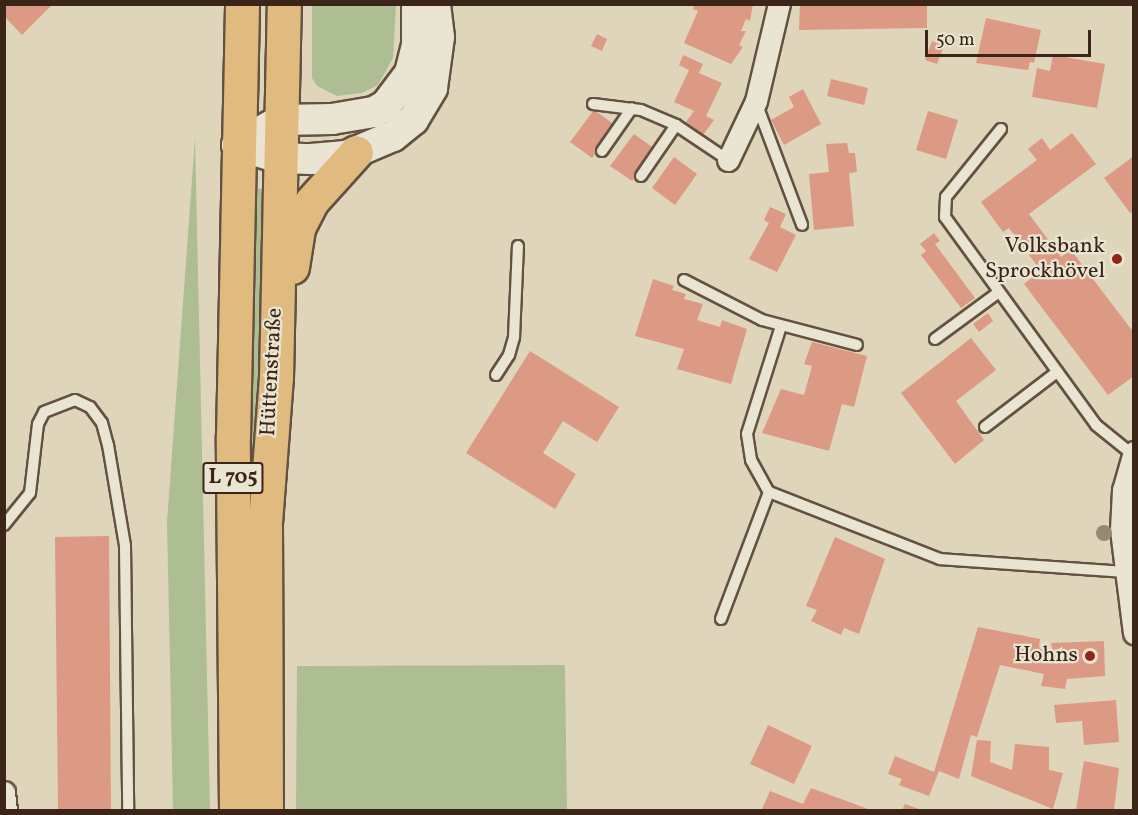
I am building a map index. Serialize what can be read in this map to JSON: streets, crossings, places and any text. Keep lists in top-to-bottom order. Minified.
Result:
{"streets":{"main road":["Hüttenstraße","L 705"]},"crossings":[["Hüttenstraße","L 705"]],"places":["Volksbank Sprockhövel","Hohns"],"scale_bar":"50 m"}
